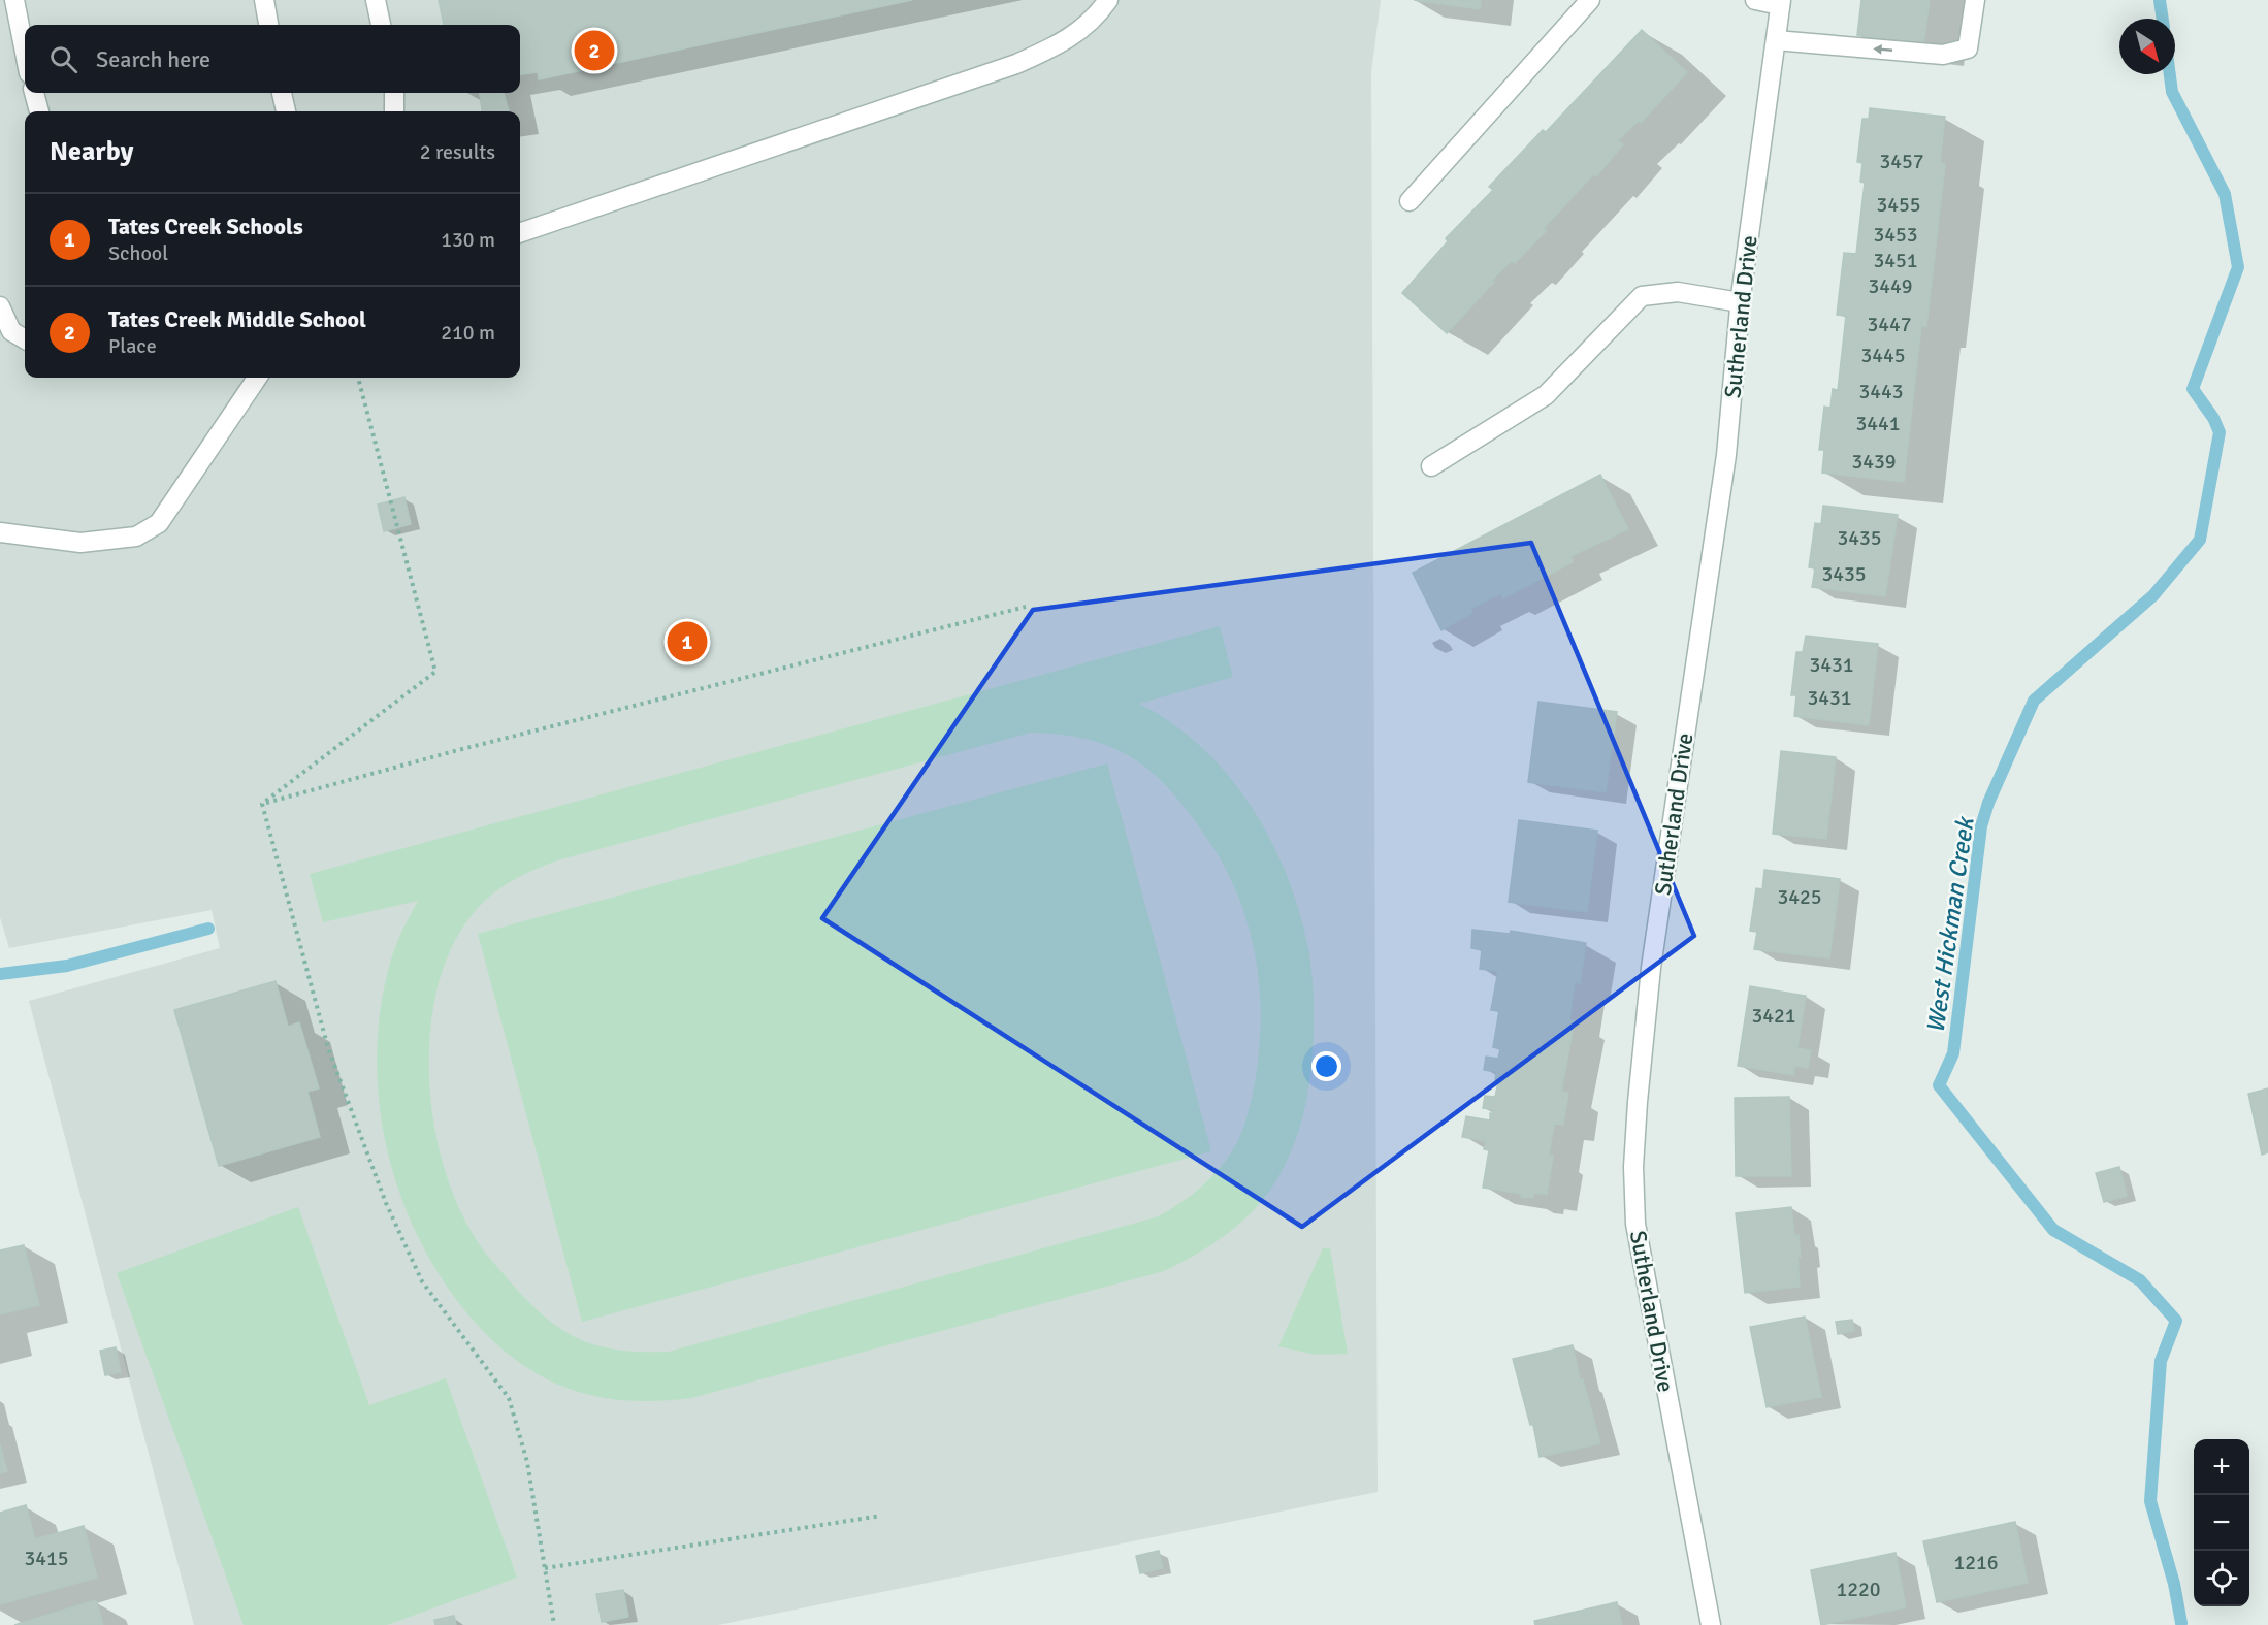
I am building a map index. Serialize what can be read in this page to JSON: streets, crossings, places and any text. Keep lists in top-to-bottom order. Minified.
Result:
{"streets":{"street":["Sutherland Drive"]},"water":["West Hickman Creek"],"house_numbers":["3457","3455","3453","3451","3449","3447","3445","3443","3441","3439","3435","3435","3431","3431","3425","3421","3415","1216","1220"],"north":"bottom right","page":{"search":"Search here","pins":["2","1"],"heading":["Nearby","2 results"],"list":[{"mark":"1","name":"Tates Creek Schools","note":"School","value":"130 m"},{"mark":"2","name":"Tates Creek Middle School","note":"Place","value":"210 m"}],"map_buttons":["+","−"]}}
